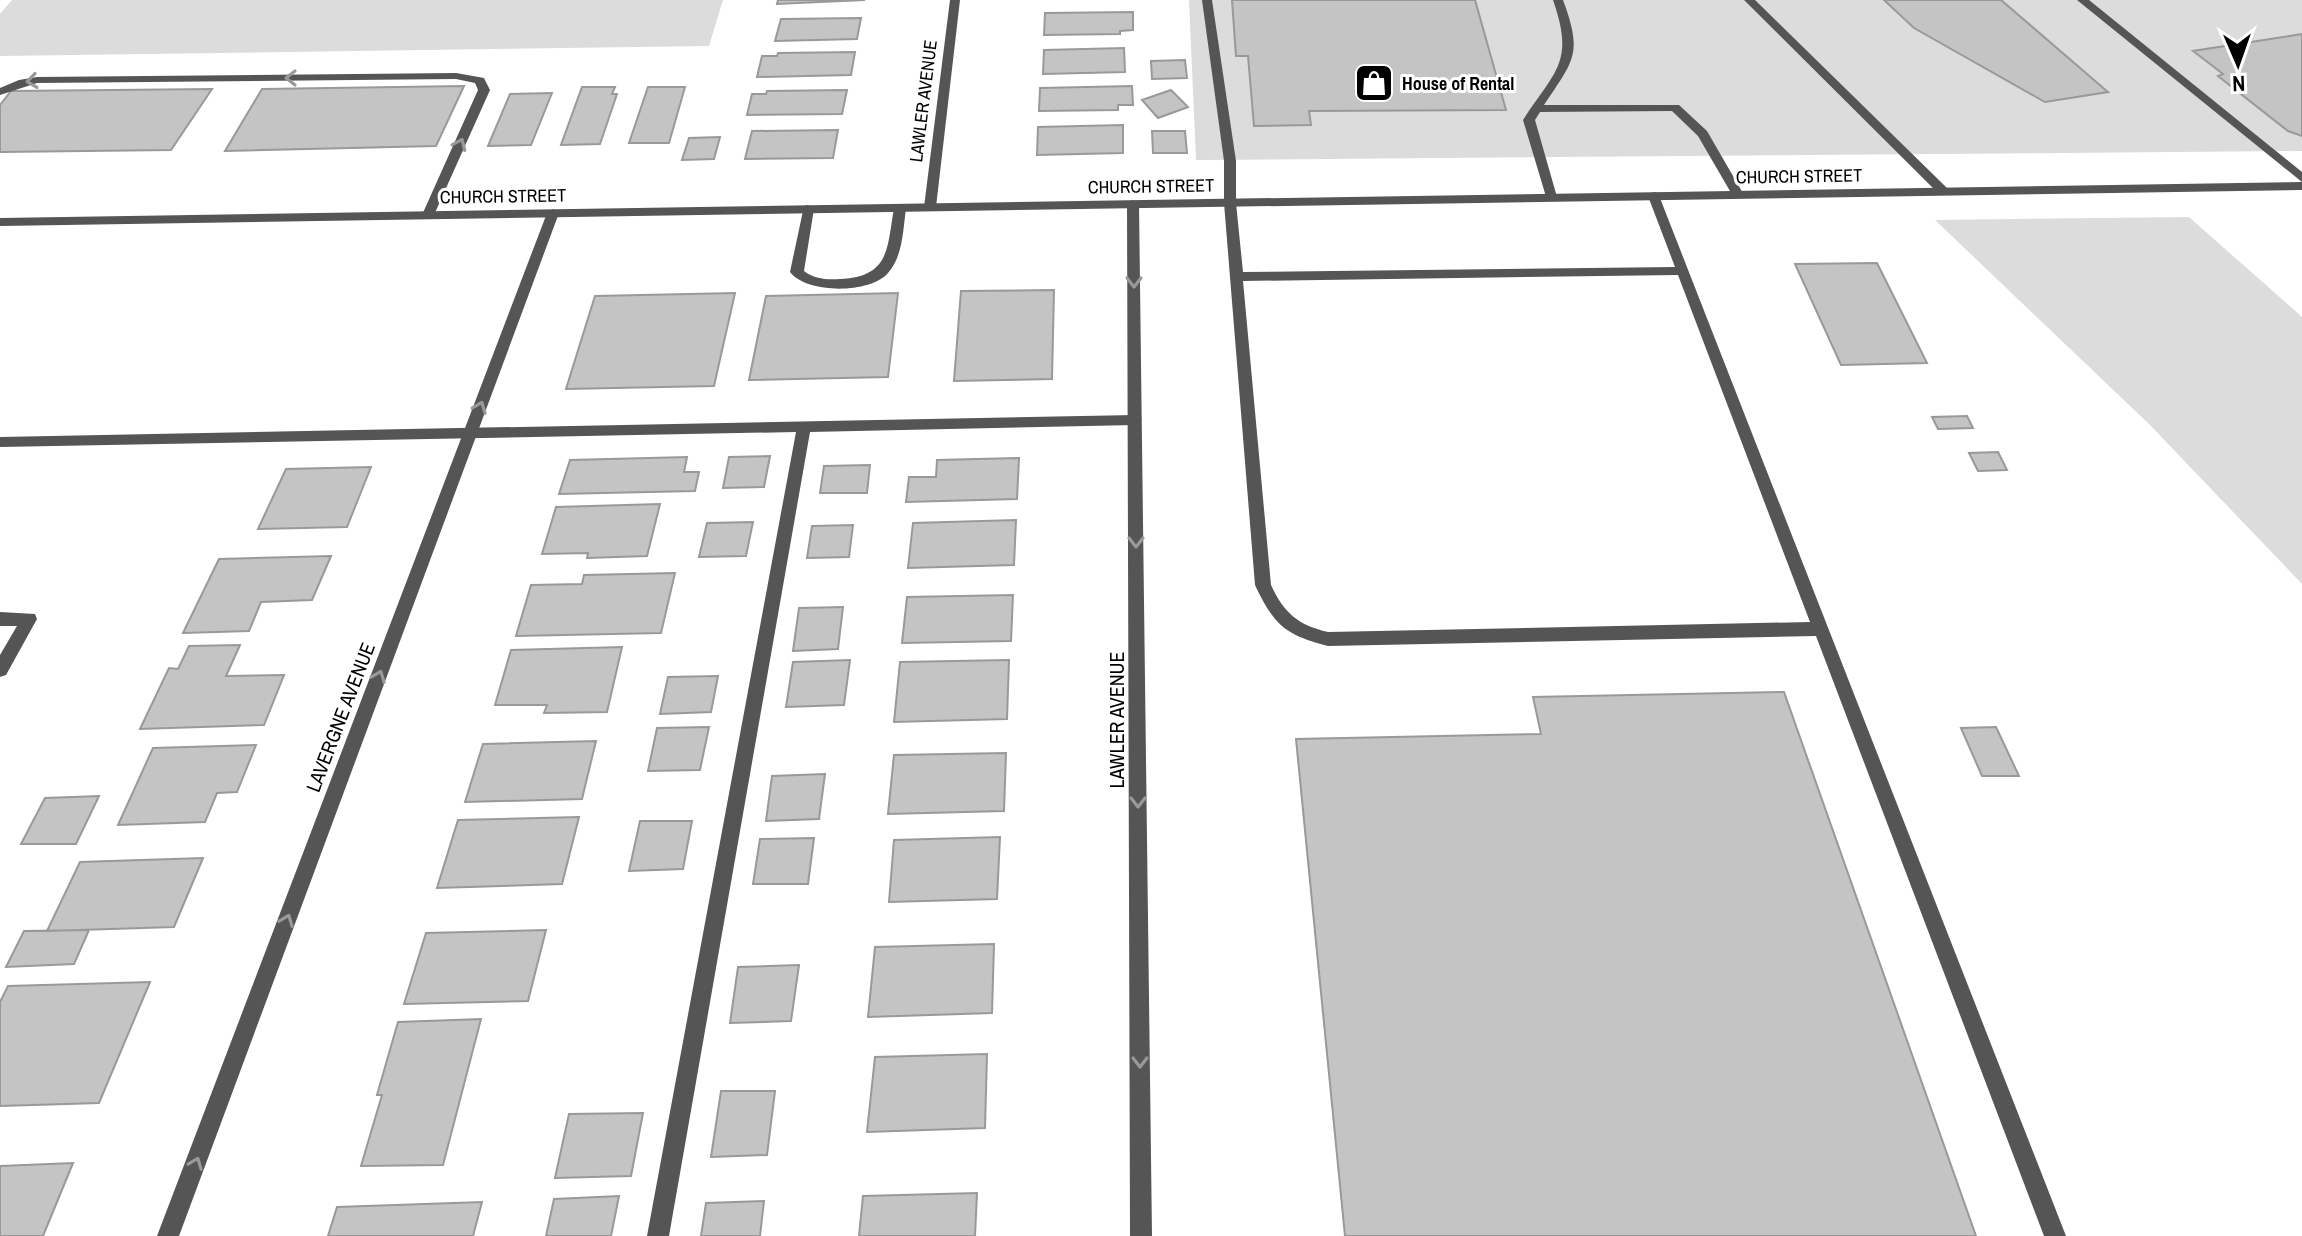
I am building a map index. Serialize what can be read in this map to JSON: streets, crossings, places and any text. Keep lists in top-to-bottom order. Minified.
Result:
{"streets":{"street":["LAWLER AVENUE","CHURCH STREET","LAVERGNE AVENUE"]},"crossings":[["LAWLER AVENUE","CHURCH STREET"],["CHURCH STREET","LAVERGNE AVENUE"]],"one_way":["LAWLER AVENUE","LAVERGNE AVENUE"],"places":{"shop":["House of Rental"]},"north":"bottom"}
